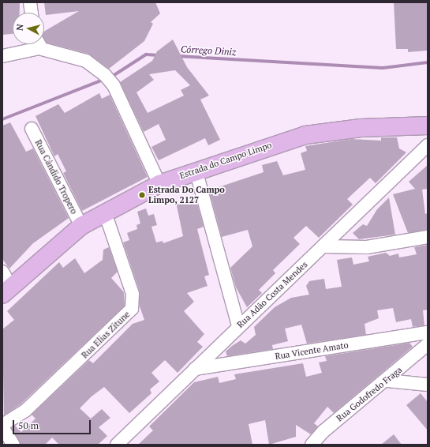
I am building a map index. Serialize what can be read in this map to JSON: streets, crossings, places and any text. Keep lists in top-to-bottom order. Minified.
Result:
{"streets":{"main road":["Estrada do Campo Limpo"],"street":["Rua Cândido Tropero","Rua Adão Costa Mendes","Rua Elias Zitune","Rua Vicente Amato","Rua Godofredo Fraga"]},"crossings":[["Estrada do Campo Limpo","Rua Cândido Tropero"],["Estrada do Campo Limpo","Rua Elias Zitune"],["Rua Adão Costa Mendes","Rua Vicente Amato"]],"water":["Córrego Diniz"],"places":["Estrada Do Campo Limpo, 2127"],"scale_bar":"50 m","north":"left"}
